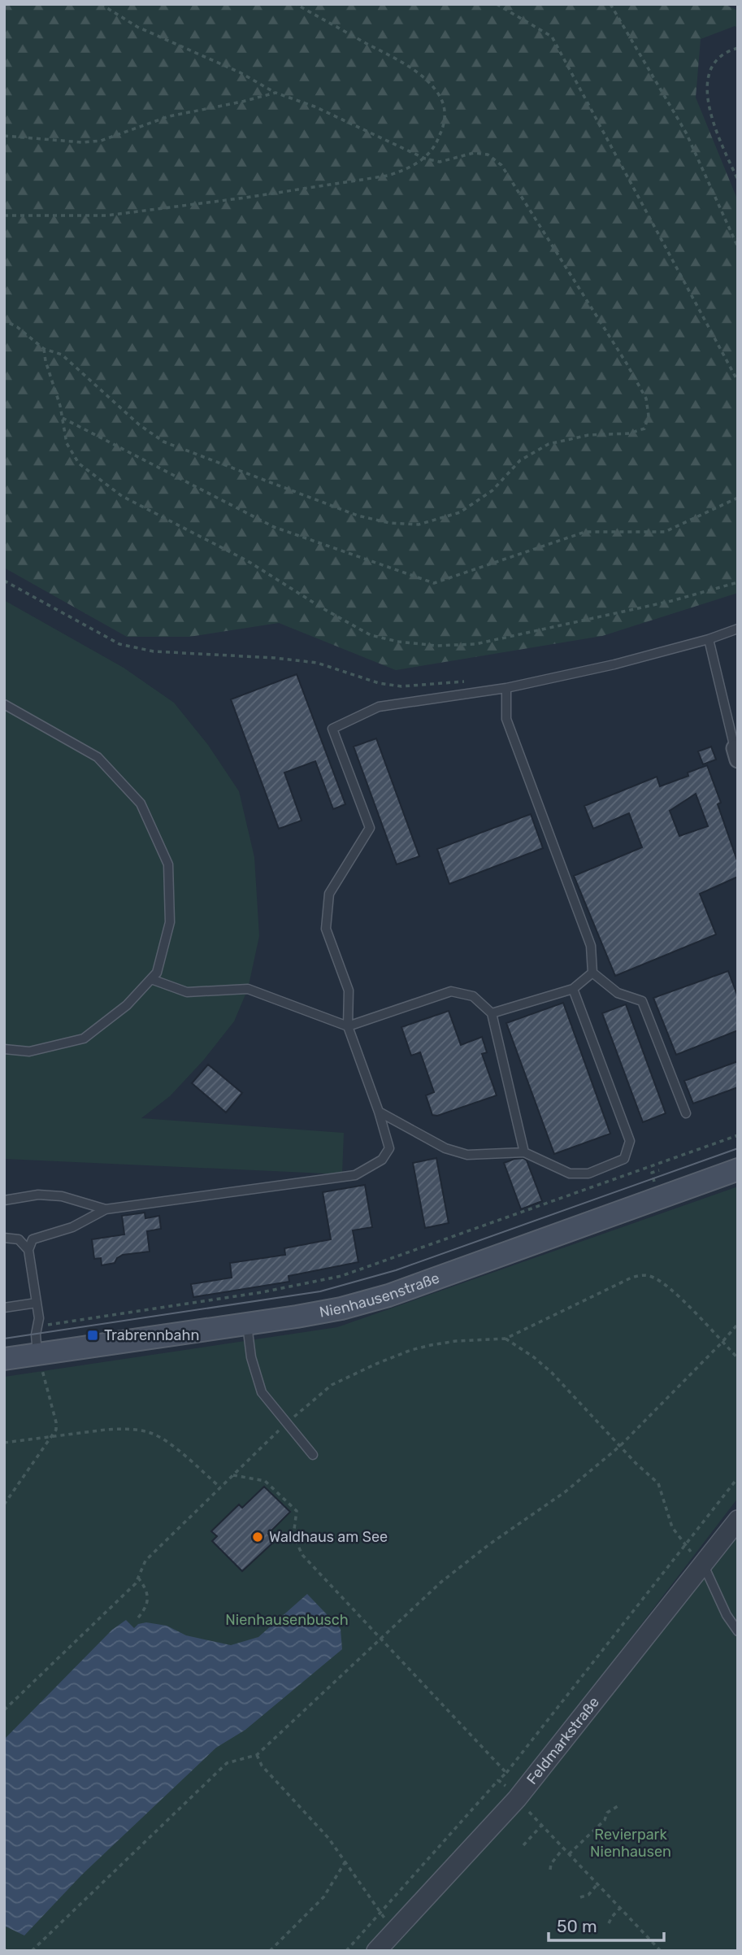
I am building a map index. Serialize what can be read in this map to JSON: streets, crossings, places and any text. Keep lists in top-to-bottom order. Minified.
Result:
{"streets":{"main road":["Nienhausenstraße"],"street":["Feldmarkstraße"]},"parks":["Nienhausenbusch","Revierpark Nienhausen"],"places":{"transit":["Trabrennbahn"],"other":["Waldhaus am See"]},"scale_bar":"50 m"}
